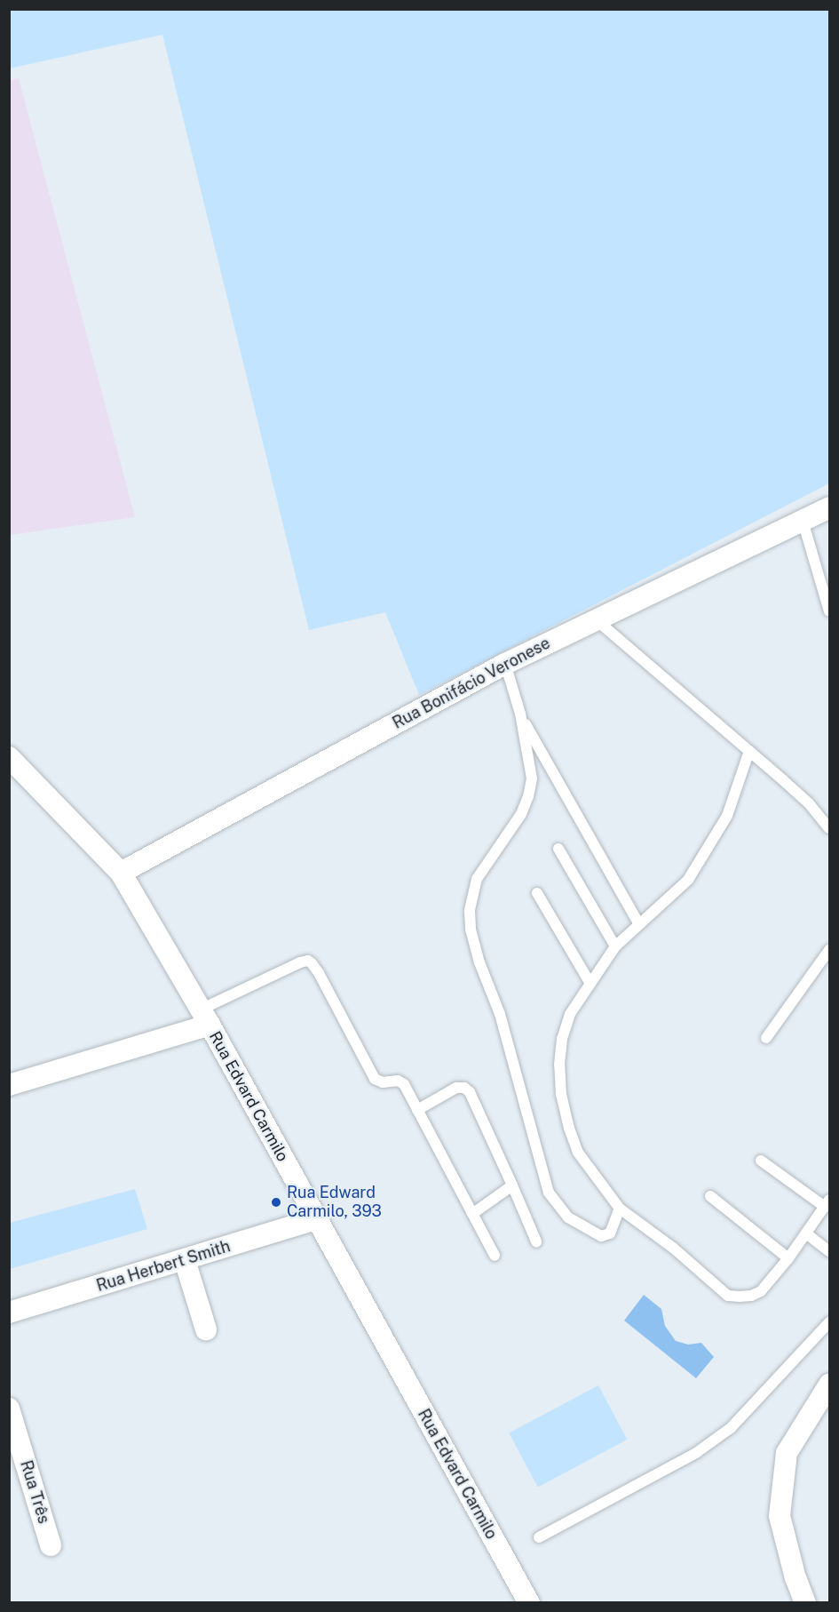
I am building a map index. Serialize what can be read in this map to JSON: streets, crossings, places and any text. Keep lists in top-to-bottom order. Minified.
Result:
{"streets":{"street":["Rua Bonifácio Veronese","Rua Edvard Carmilo","Rua Herbert Smith","Rua Três"]},"crossings":[["Rua Bonifácio Veronese","Rua Edvard Carmilo"],["Rua Edvard Carmilo","Rua Herbert Smith"]],"places":["Rua Edward Carmilo, 393"]}
